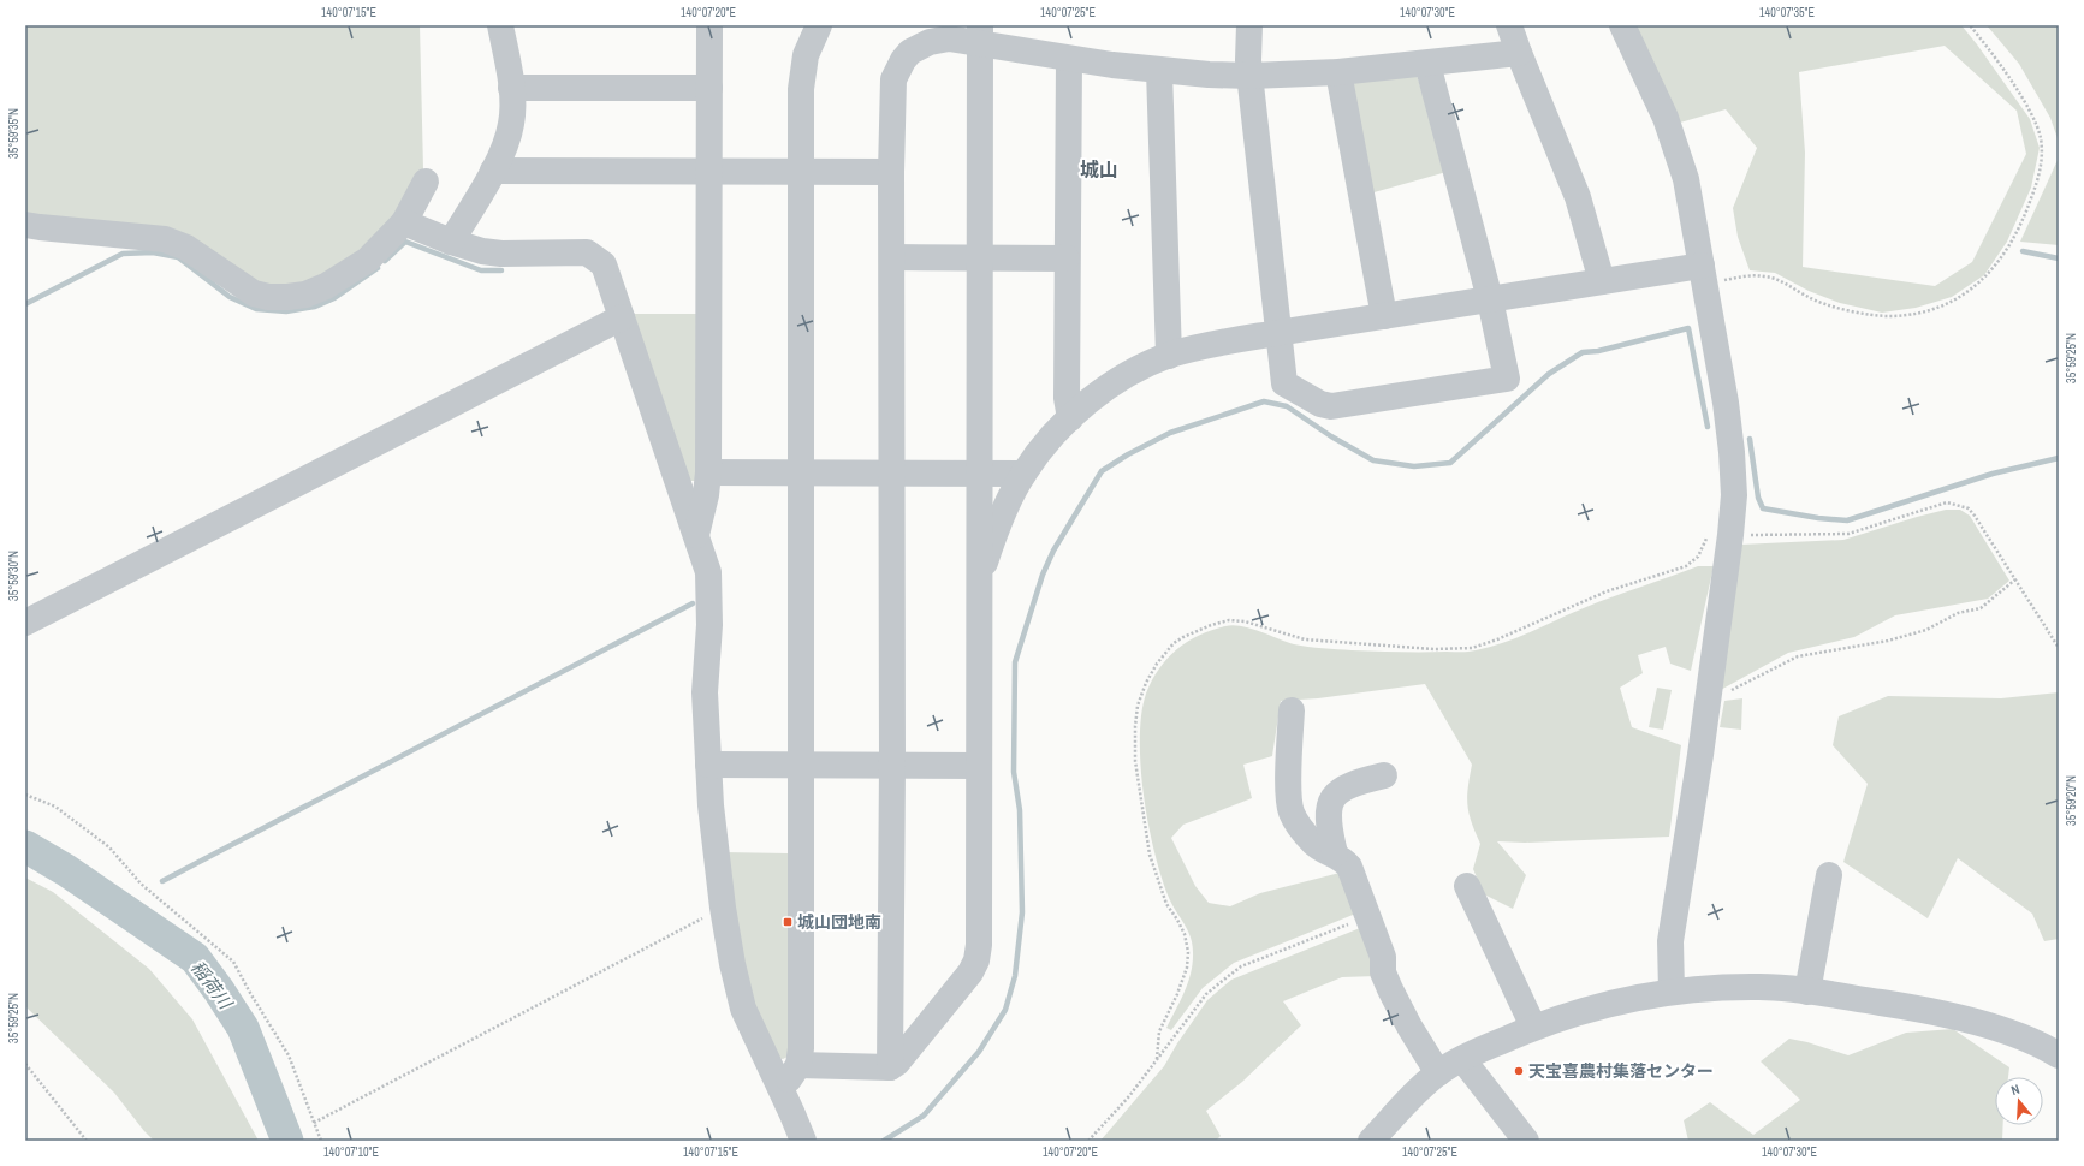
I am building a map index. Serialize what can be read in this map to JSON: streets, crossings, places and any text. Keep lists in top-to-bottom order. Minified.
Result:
{"districts":["城山"],"water":["稲荷川"],"places":{"transit":["城山団地南"],"other":["天宝喜農村集落センター"]},"north":"top","coordinates":["140°07'15\"E","140°07'20\"E","140°07'25\"E","140°07'30\"E","140°07'35\"E","35°59'35\"N","35°59'25\"N","35°59'30\"N","35°59'20\"N","140°07'10\"E"]}
